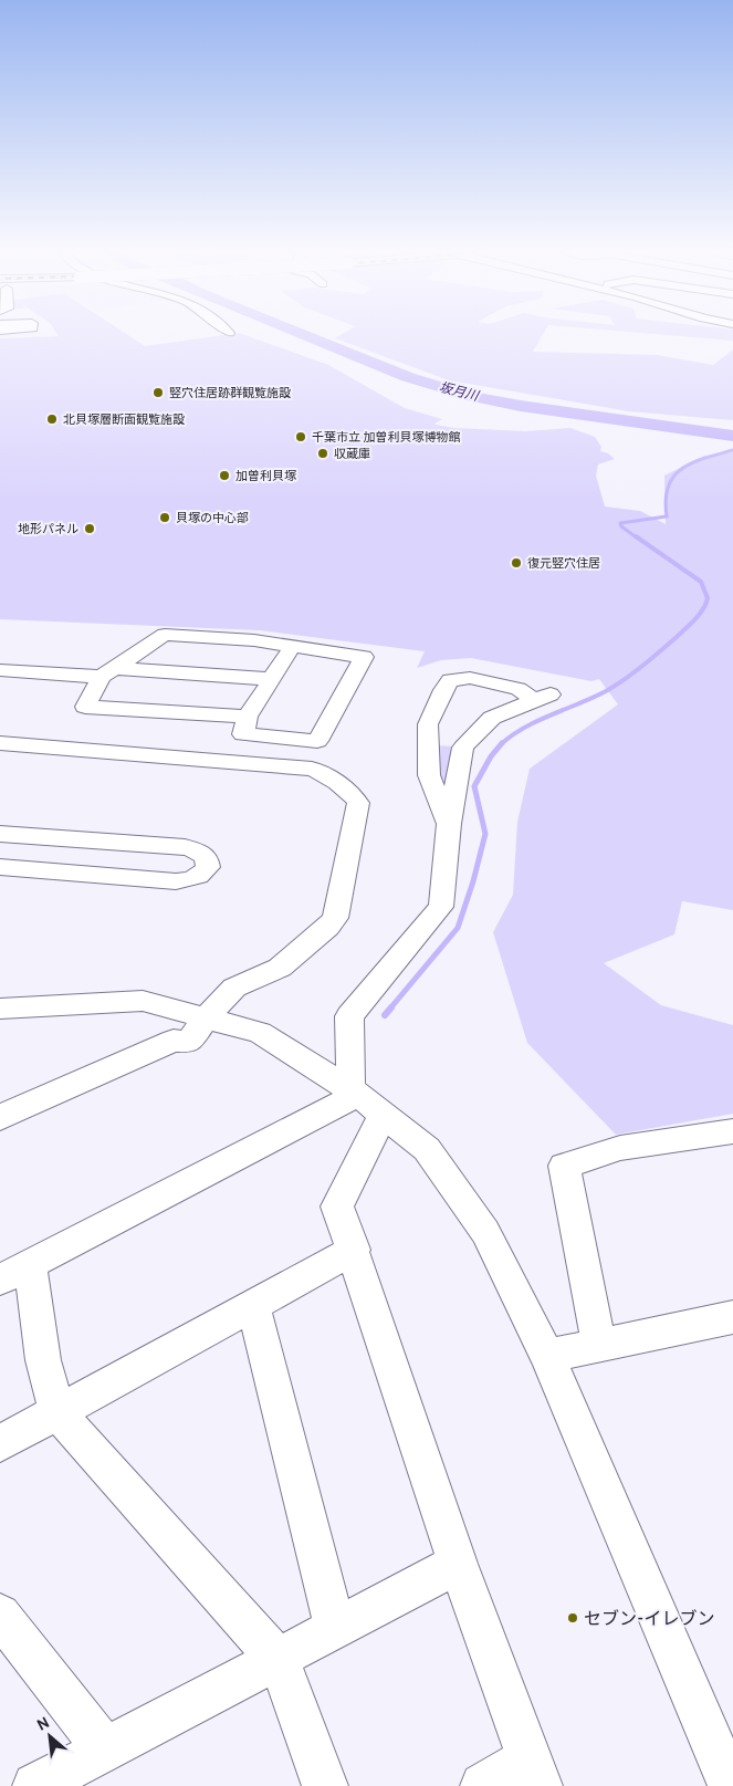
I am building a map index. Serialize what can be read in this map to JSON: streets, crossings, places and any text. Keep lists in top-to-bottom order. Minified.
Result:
{"water":["坂月川"],"places":["竪穴住居跡群観覧施設","北貝塚層断面観覧施設","千葉市立 加曽利貝塚博物館","収蔵庫","加曽利貝塚","貝塚の中心部","地形パネル","復元竪穴住居","セブン-イレブン"],"north":"top left"}
